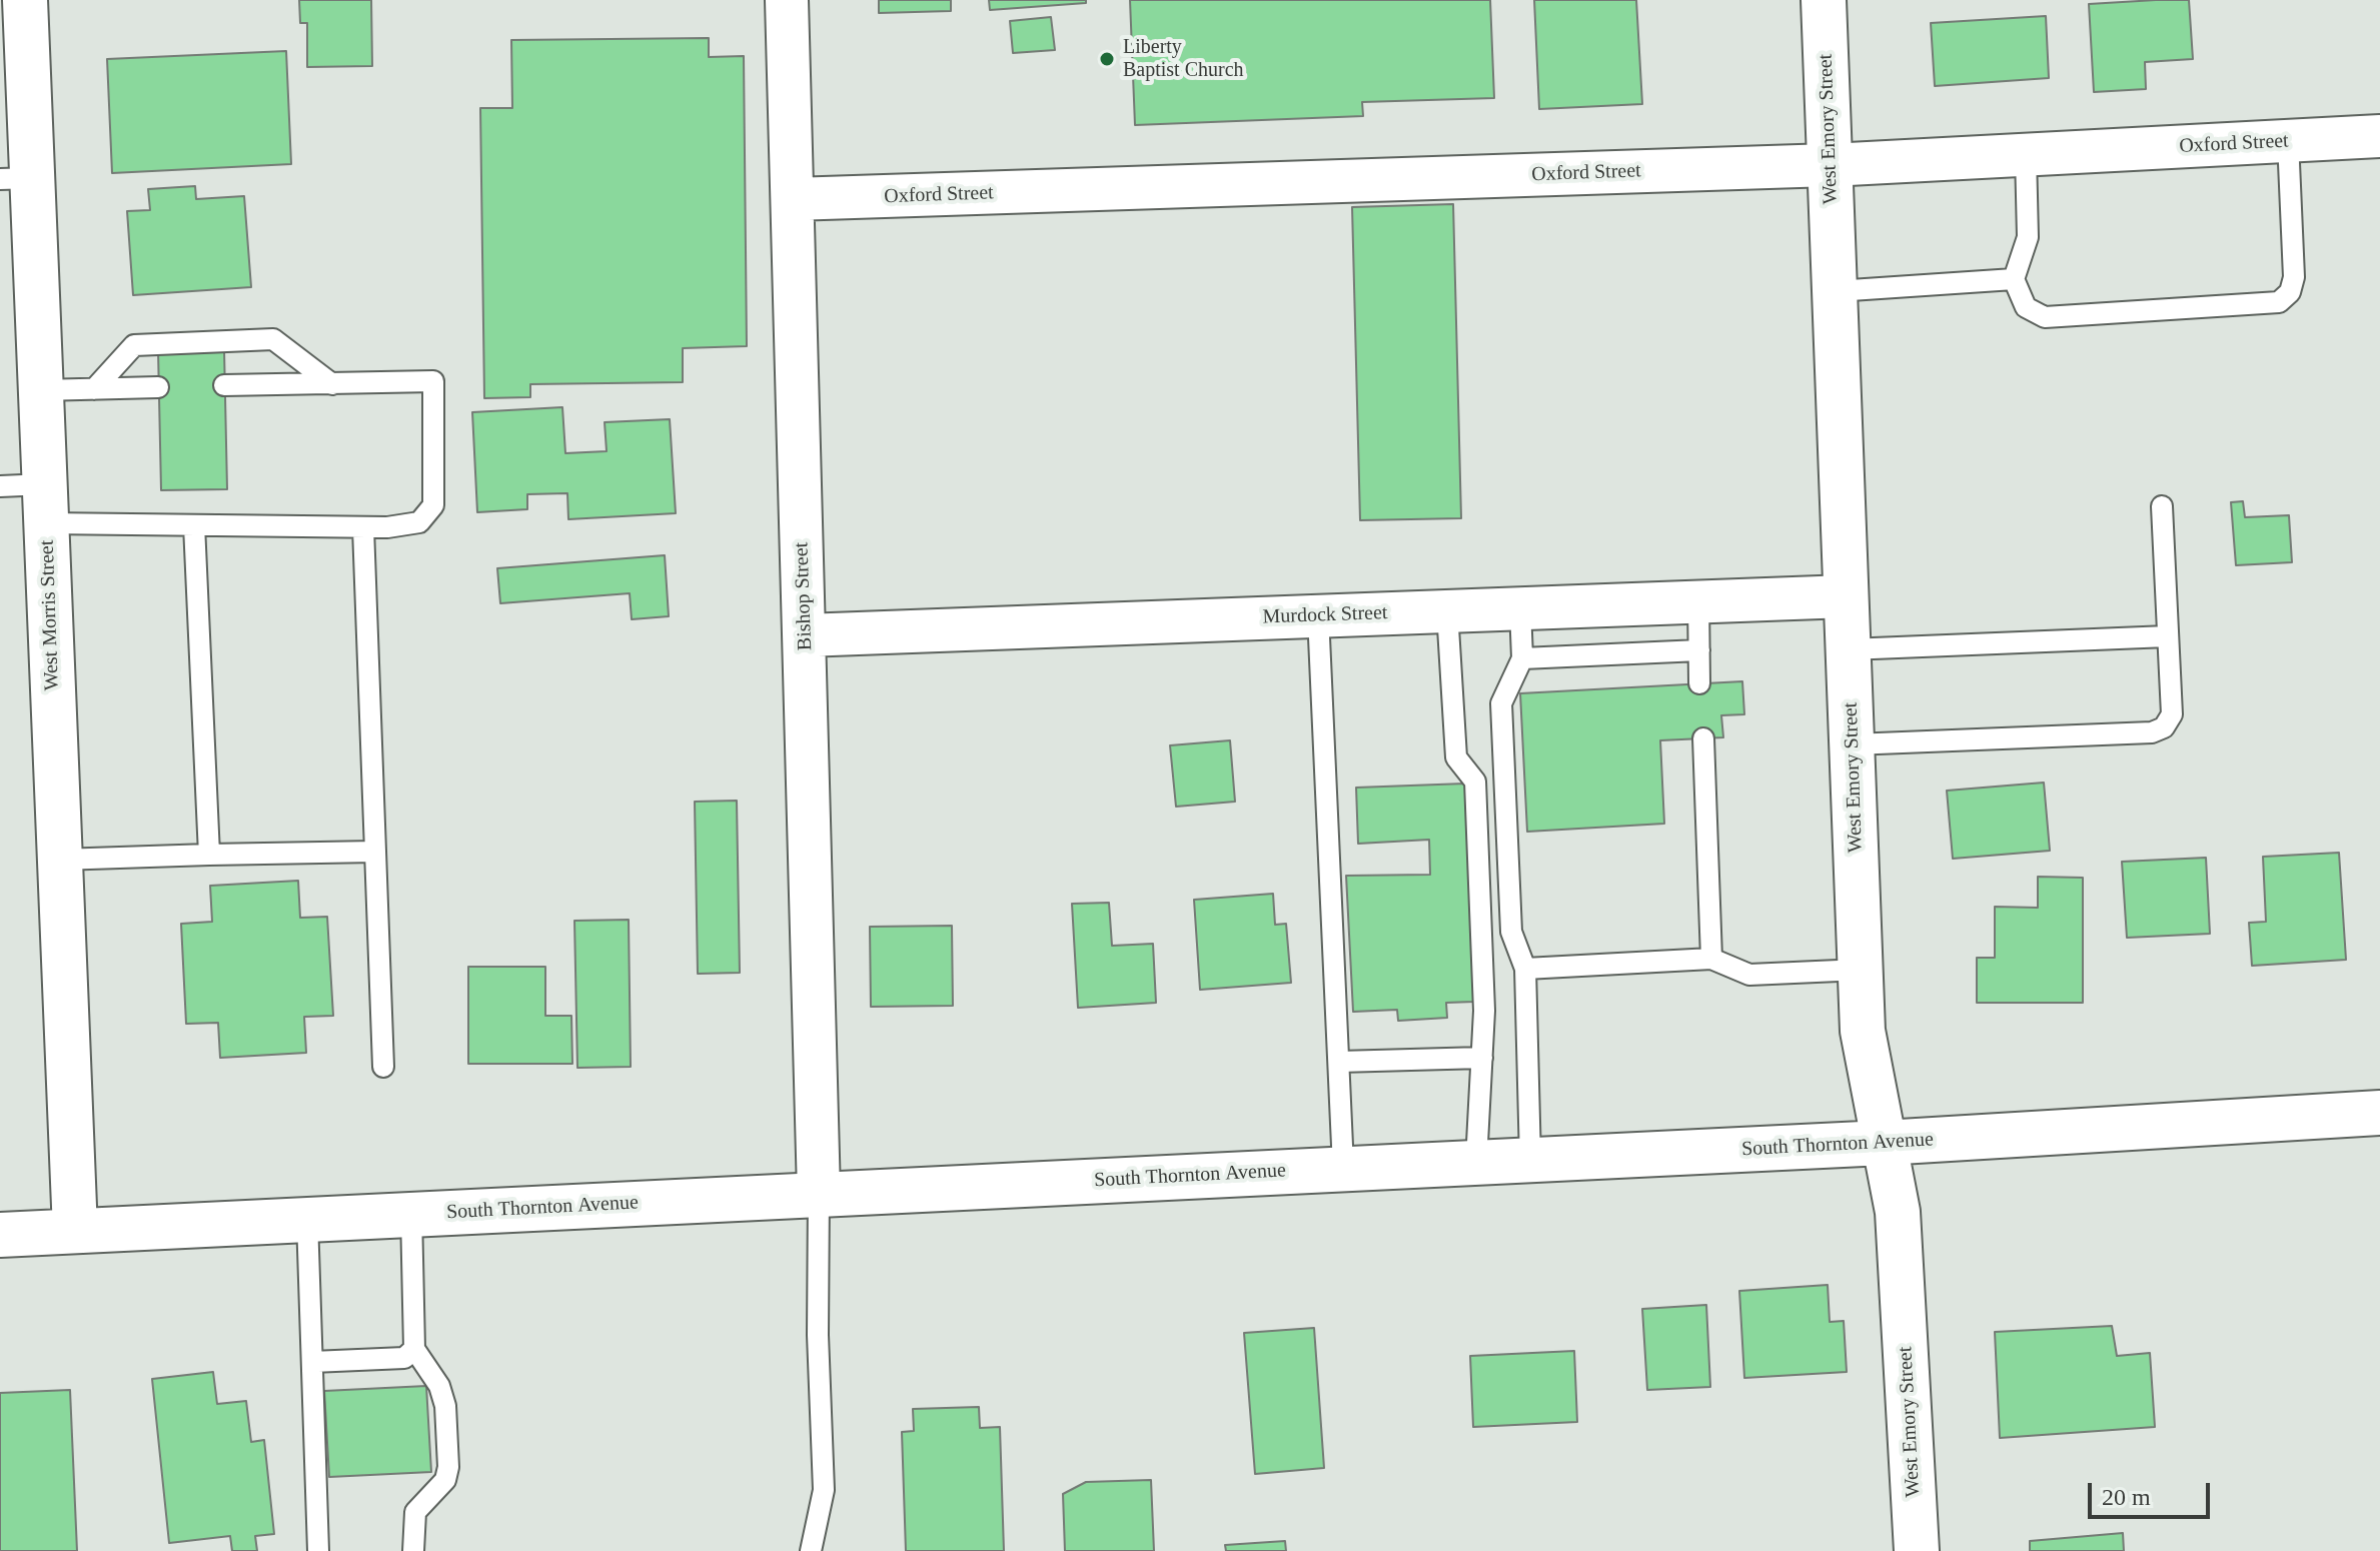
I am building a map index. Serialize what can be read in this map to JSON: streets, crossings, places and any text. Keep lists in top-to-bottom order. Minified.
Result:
{"streets":{"main road":["West Emory Street","West Morris Street","South Thornton Avenue"],"street":["Oxford Street","Bishop Street","Murdock Street"]},"crossings":[["West Emory Street","Oxford Street"],["West Emory Street","Murdock Street"],["West Emory Street","South Thornton Avenue"],["Oxford Street","Bishop Street"],["Bishop Street","Murdock Street"],["Bishop Street","South Thornton Avenue"],["West Morris Street","South Thornton Avenue"]],"places":["Liberty Baptist Church"],"scale_bar":"20 m"}
